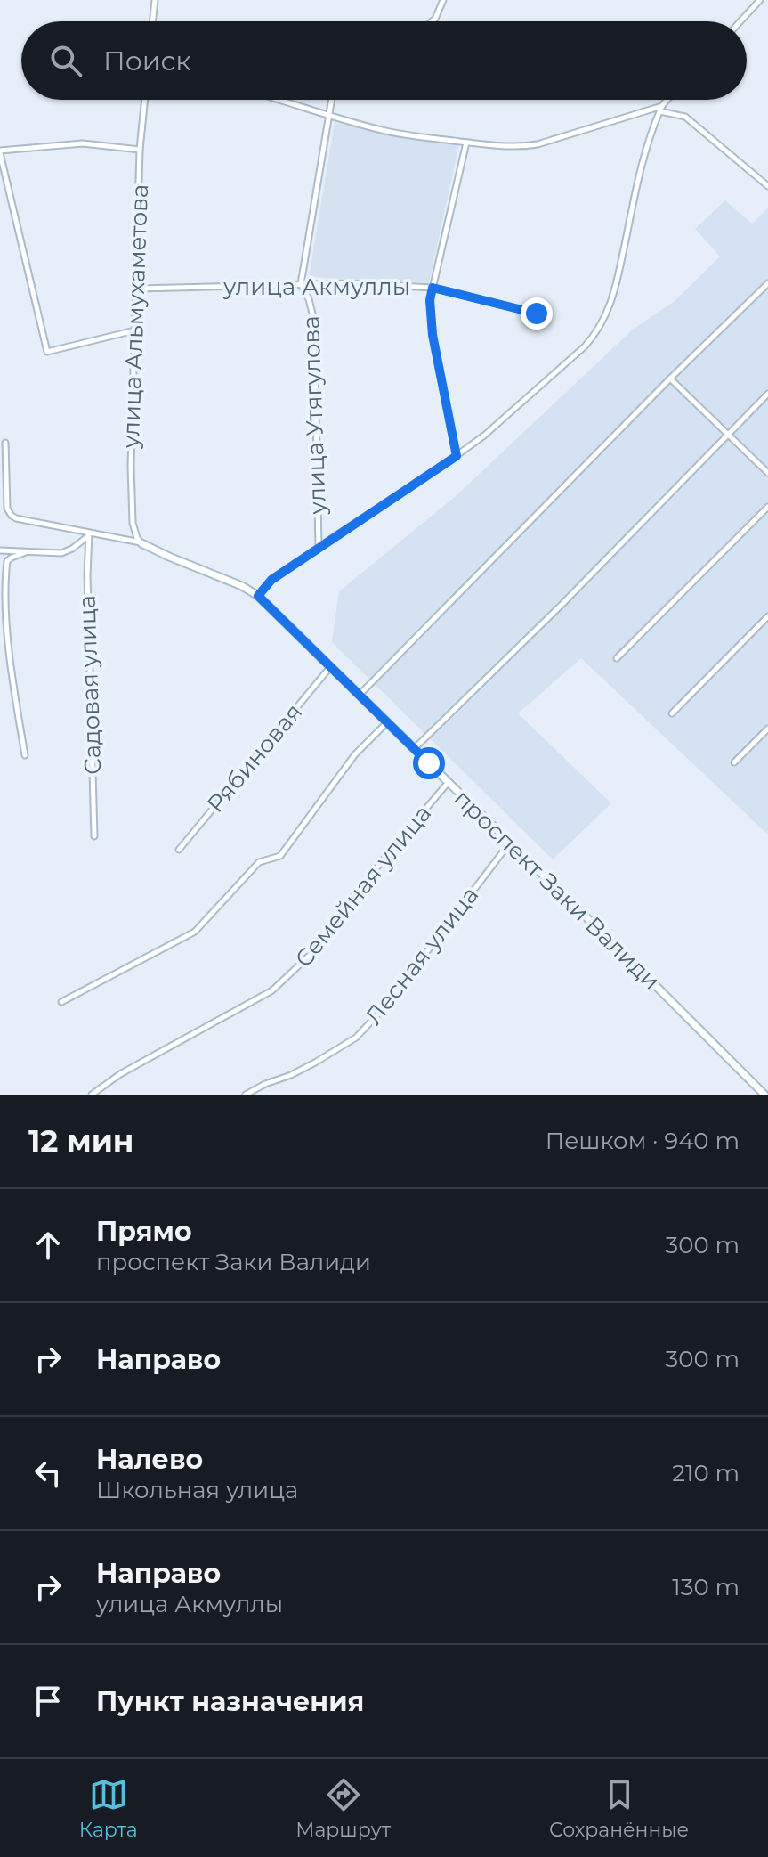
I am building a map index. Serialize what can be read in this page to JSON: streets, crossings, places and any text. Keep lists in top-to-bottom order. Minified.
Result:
{"streets":{"street":["улица Акмуллы","улица Альмухаметова","улица Утягулова","Садовая улица","Рябиновая","Семейная улица","проспект Заки Валиди","Лесная улица"]},"crossings":[["улица Акмуллы","улица Альмухаметова"],["улица Акмуллы","улица Утягулова"],["улица Альмухаметова","проспект Заки Валиди"],["Рябиновая","проспект Заки Валиди"],["Семейная улица","проспект Заки Валиди"],["проспект Заки Валиди","Лесная улица"]],"page":{"search":"Поиск","heading":["12 мин","Пешком · 940 m"],"list":[["Прямо","проспект Заки Валиди","300 m"],["Направо","300 m"],["Налево","Школьная улица","210 m"],["Направо","улица Акмуллы","130 m"],"Пункт назначения"],"nav":["Карта","Маршрут","Сохранённые"]}}
